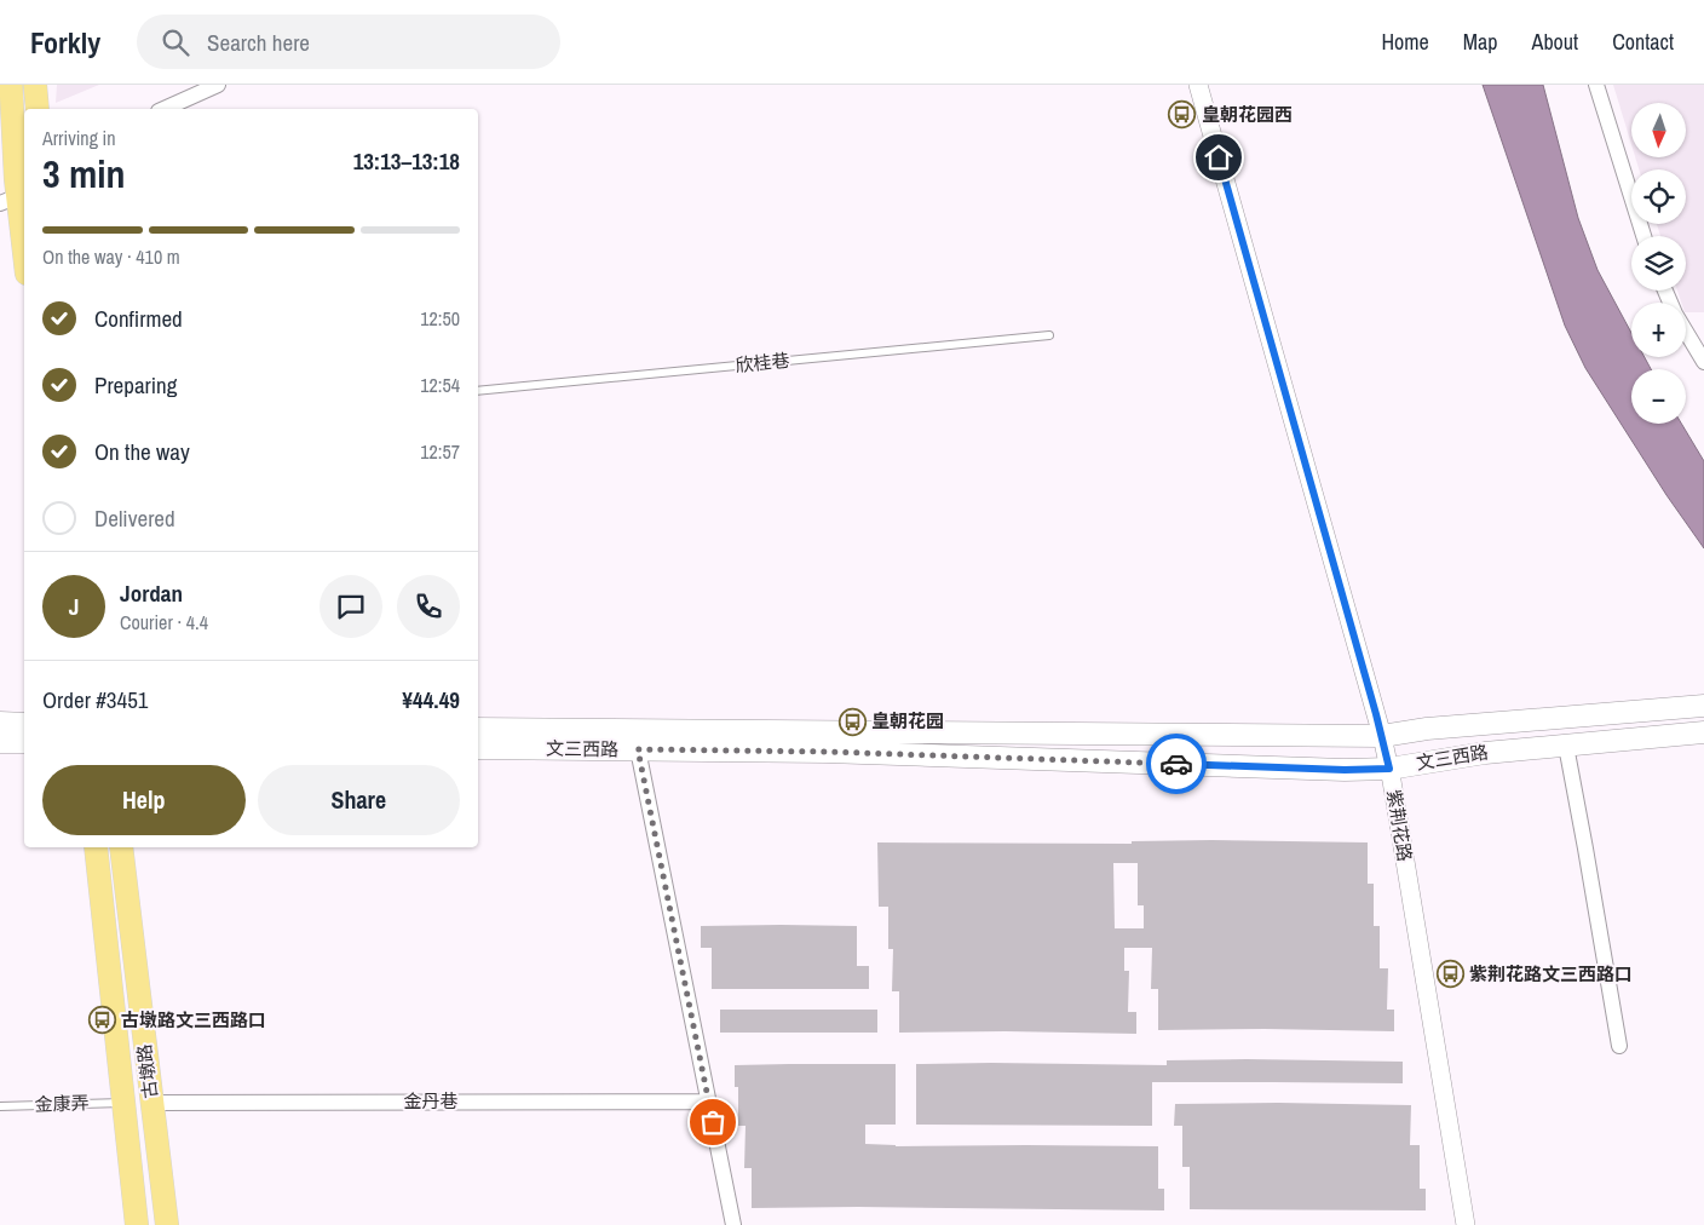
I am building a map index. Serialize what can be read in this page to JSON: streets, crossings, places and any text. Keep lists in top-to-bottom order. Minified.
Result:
{"streets":{"main road":["文三西路","古墩路"],"street":["紫荆花路","金丹巷"],"lane":["欣桂巷","金康弄"]},"crossings":[["文三西路","紫荆花路"],["古墩路","金丹巷"],["古墩路","金康弄"]],"places":{"bus stop":["皇朝花园西","皇朝花园","紫荆花路文三西路口","古墩路文三西路口"]},"north":"bottom","page":{"header":"Forkly","search":"Search here","nav":["Home","Map","About","Contact"],"map_buttons":["+","−"],"heading":["3 min","Arriving in","13:13–13:18"],"panel":["Jordan","Courier · 4.4","Order #3451","¥44.49"],"bar":"On the way · 410 m","list":[["Confirmed","12:50"],["Preparing","12:54"],["On the way","12:57"],"Delivered"],"round":"J","buttons":["Help","Share"]}}
